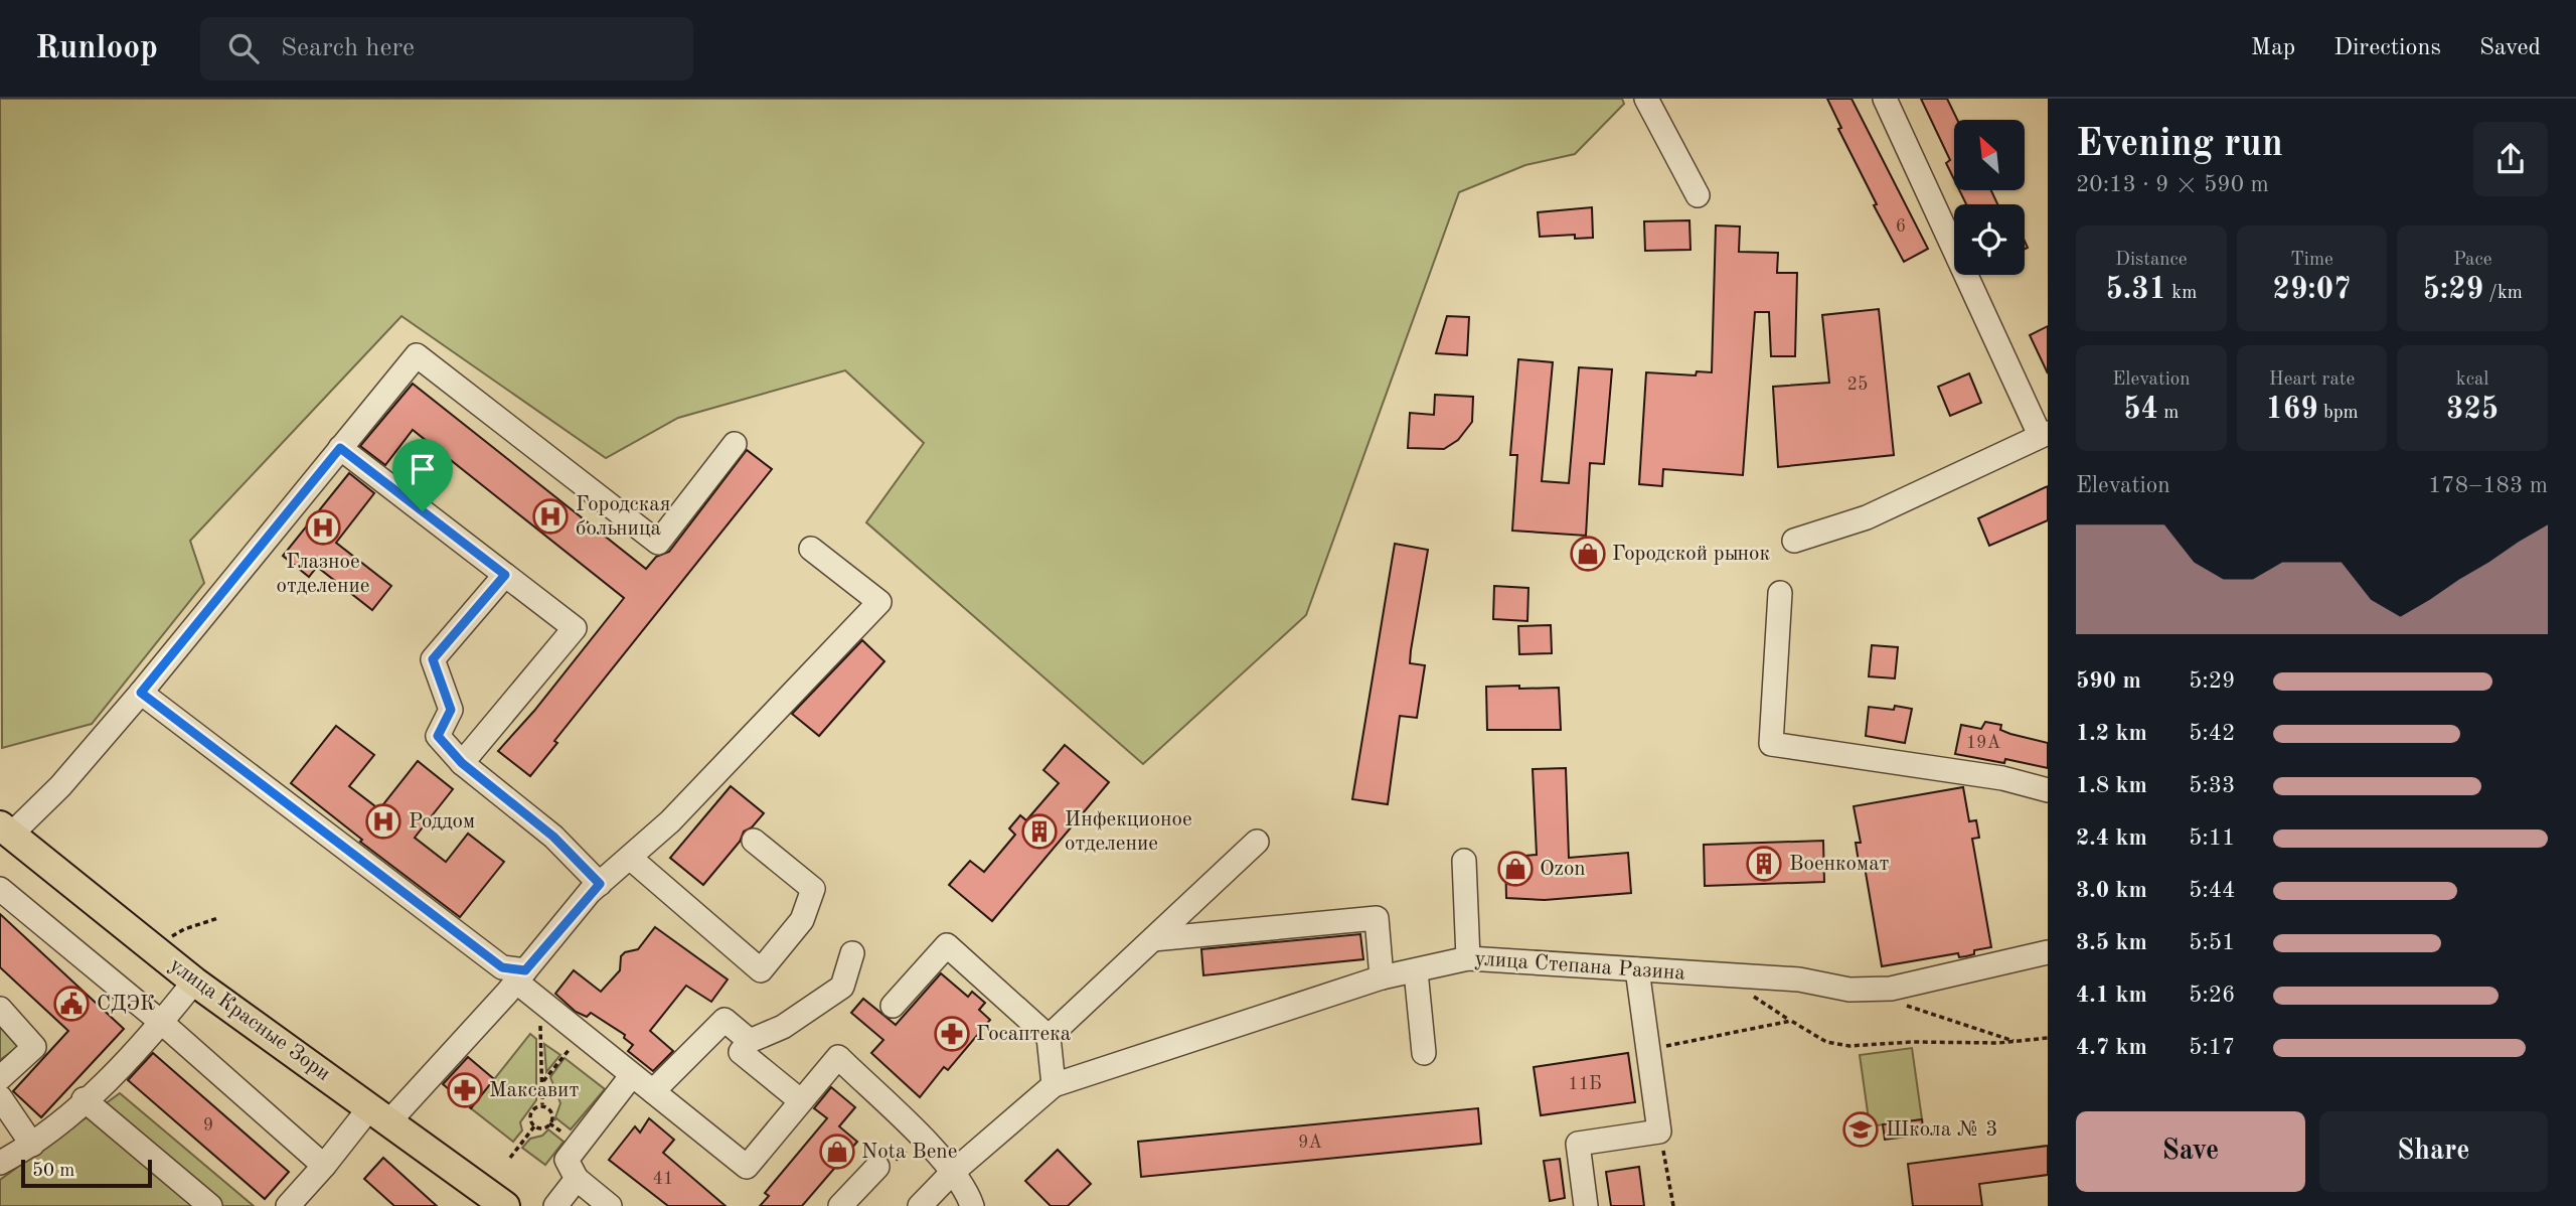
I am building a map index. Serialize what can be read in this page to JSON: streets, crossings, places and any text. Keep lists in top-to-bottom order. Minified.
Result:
{"streets":{"main road":["улица Красные Зори"],"street":["улица Степана Разина"]},"places":{"hospital":["Городская больница","Глазное отделение","Роддом"],"shop":["Городской рынок","Ozon","Nota Bene"],"building":["Инфекционое отделение","Военкомат"],"public building":["СДЭК"],"pharmacy":["Госаптека","Максавит"],"school or university":["Школа № 3"]},"house_numbers":["6","25","19А","11Б","9","9А","41"],"scale_bar":"50 m","north":"top left","page":{"header":"Runloop","search":"Search here","nav":["Map","Directions","Saved"],"heading":["Evening run","20:13 · 9 × 590 m"],"stats":[["Distance","5.31 km"],["Time","29:07"],["Pace","5:29 /km"],["Elevation","54 m"],["Heart rate","169 bpm"],["kcal","325"]],"chart":["Elevation","178–183 m"],"list":[{"name":"590 m","note":"5:29"},{"name":"1.2 km","note":"5:42"},{"name":"1.8 km","note":"5:33"},{"name":"2.4 km","note":"5:11"},{"name":"3.0 km","note":"5:44"},{"name":"3.5 km","note":"5:51"},{"name":"4.1 km","note":"5:26"},{"name":"4.7 km","note":"5:17"}],"buttons":["Save","Share"],"scale":"50 m"}}
